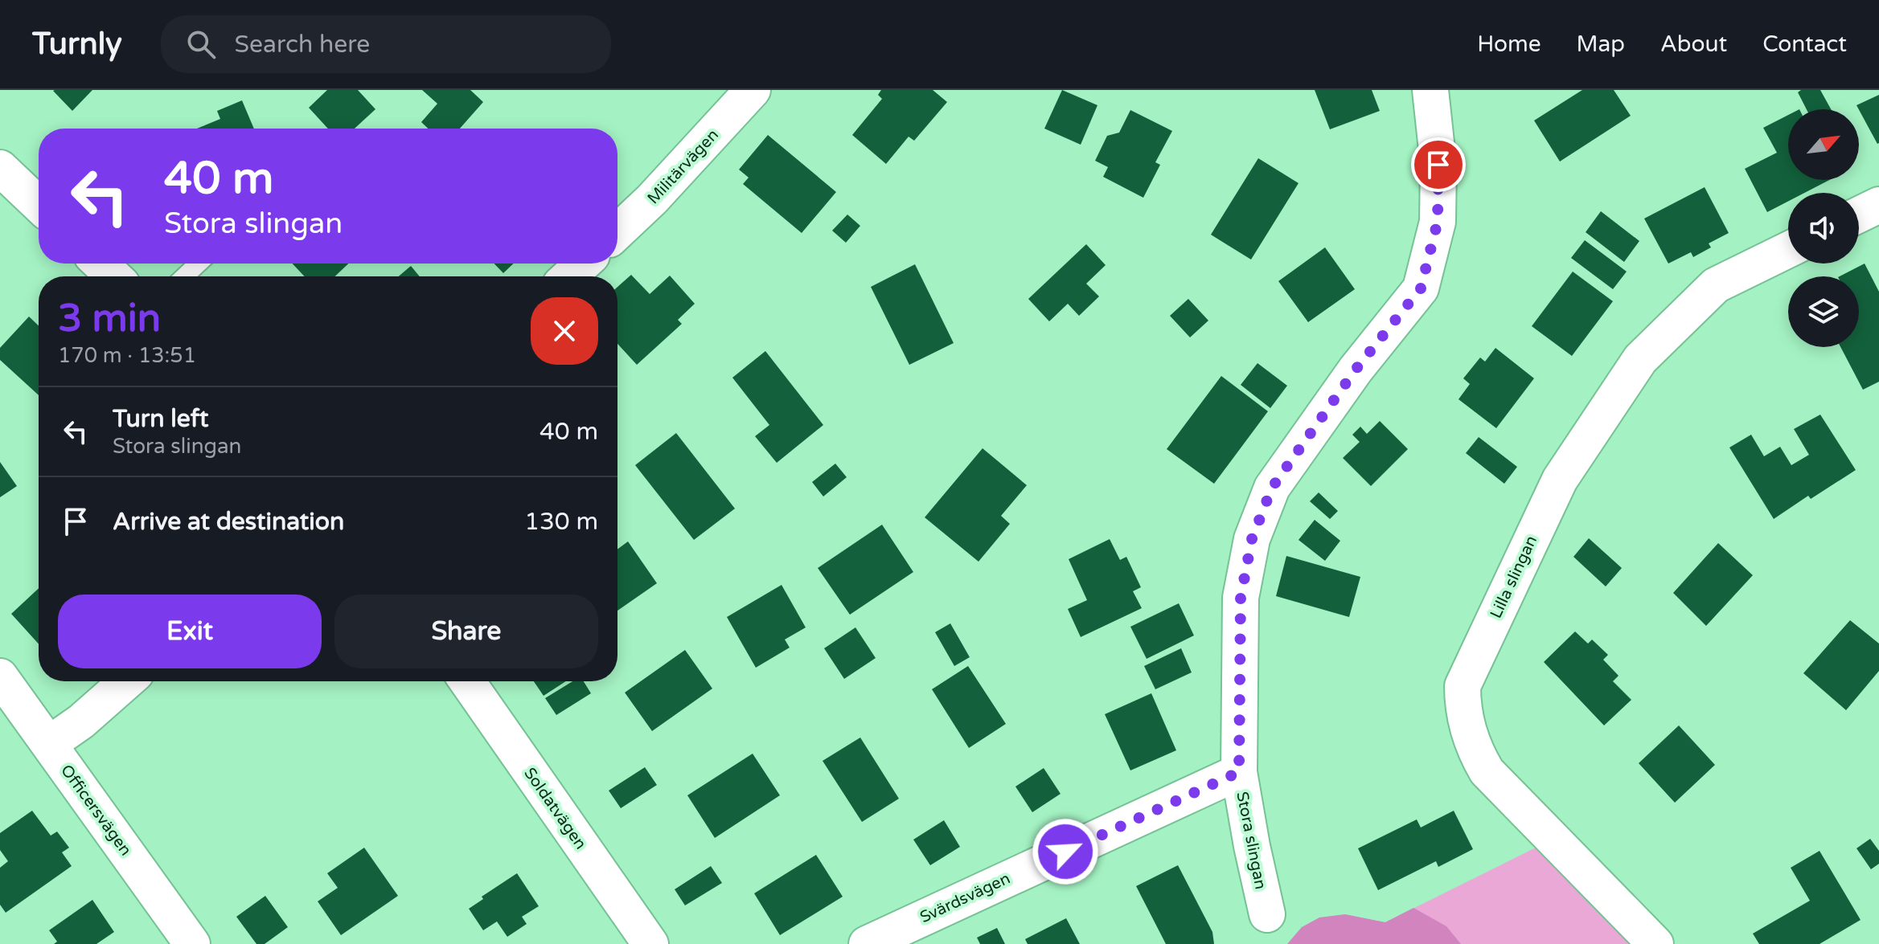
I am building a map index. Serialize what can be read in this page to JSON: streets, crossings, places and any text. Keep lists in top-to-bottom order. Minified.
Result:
{"streets":{"street":["Militärvägen","Lilla slingan","Soldatvägen","Officersvägen","Stora slingan","Svärdsvägen"]},"crossings":[["Stora slingan","Svärdsvägen"]],"north":"top right","page":{"header":"Turnly","search":"Search here","nav":["Home","Map","About","Contact"],"turn":["40 m","Stora slingan"],"heading":["3 min","170 m · 13:51"],"list":[{"name":"Turn left","note":"Stora slingan","value":"40 m"},{"name":"Arrive at destination","value":"130 m"}],"buttons":["Exit","Share"]}}
